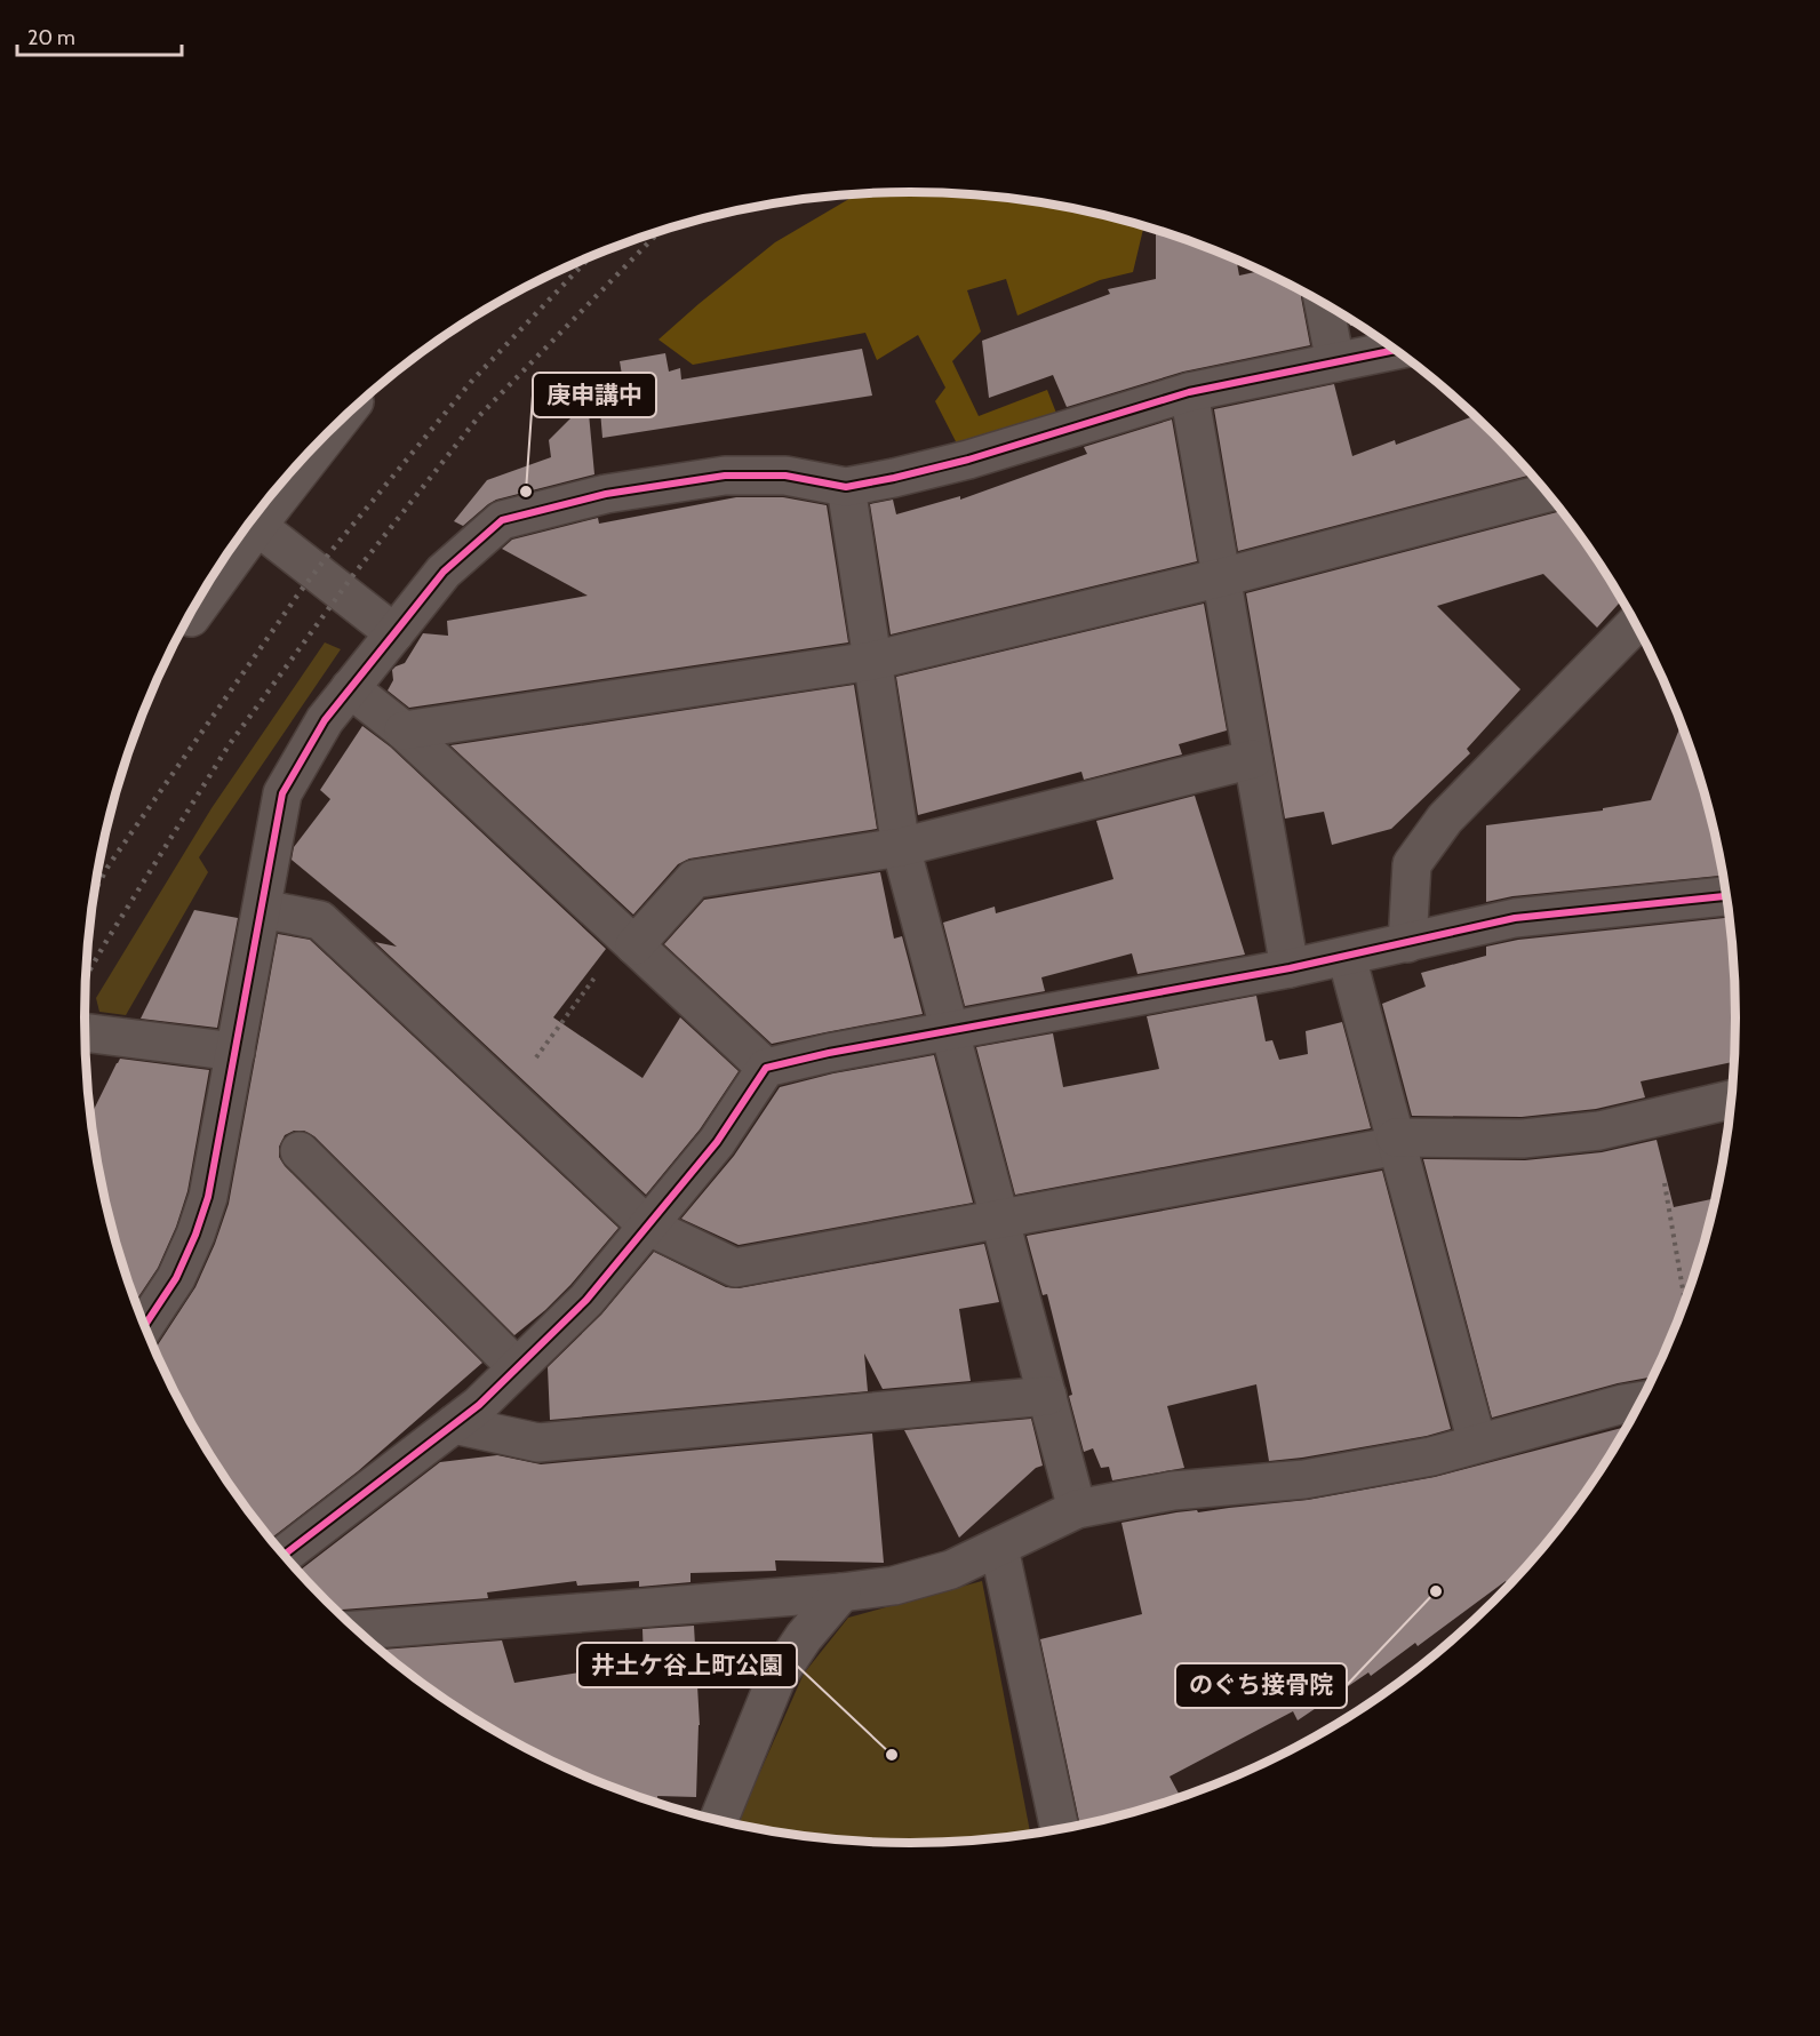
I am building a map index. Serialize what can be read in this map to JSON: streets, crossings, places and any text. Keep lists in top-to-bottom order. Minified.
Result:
{"places":["庚申講中","のぐち接骨院","井土ケ谷上町公園"],"scale_bar":"20 m"}
